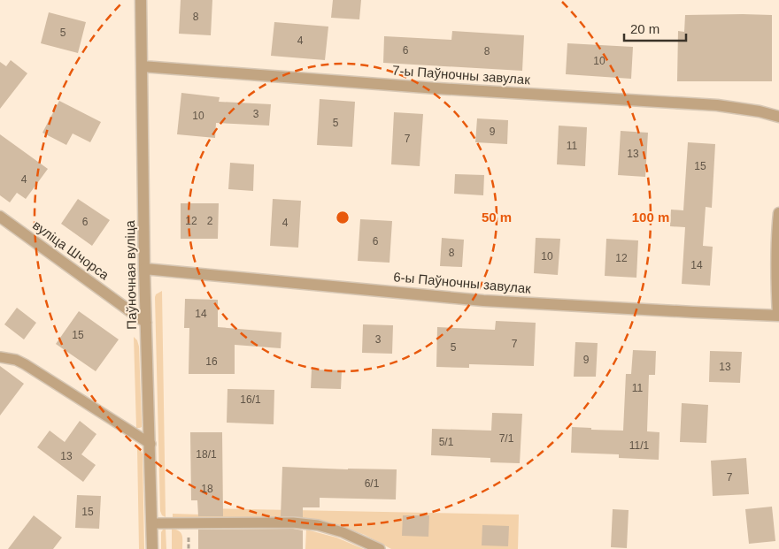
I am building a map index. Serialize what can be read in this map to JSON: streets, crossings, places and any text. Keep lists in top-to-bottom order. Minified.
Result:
{"streets":{"street":["7-ы Паўночны завулак","вуліца Шчорса","Паўночная вуліца","6-ы Паўночны завулак"]},"crossings":[["7-ы Паўночны завулак","Паўночная вуліца"],["вуліца Шчорса","Паўночная вуліца"],["Паўночная вуліца","6-ы Паўночны завулак"]],"house_numbers":["8","5","4","6","8","10","3","10","5","9","7","11","13","15","4","12","2","6","4","6","8","10","12","14","14","15","3","7","5","9","16","13","11","16/1","7/1","5/1","11/1","18/1","13","7","6/1","18","15"],"scale_bar":"20 m","rings":["50 m","100 m"]}
